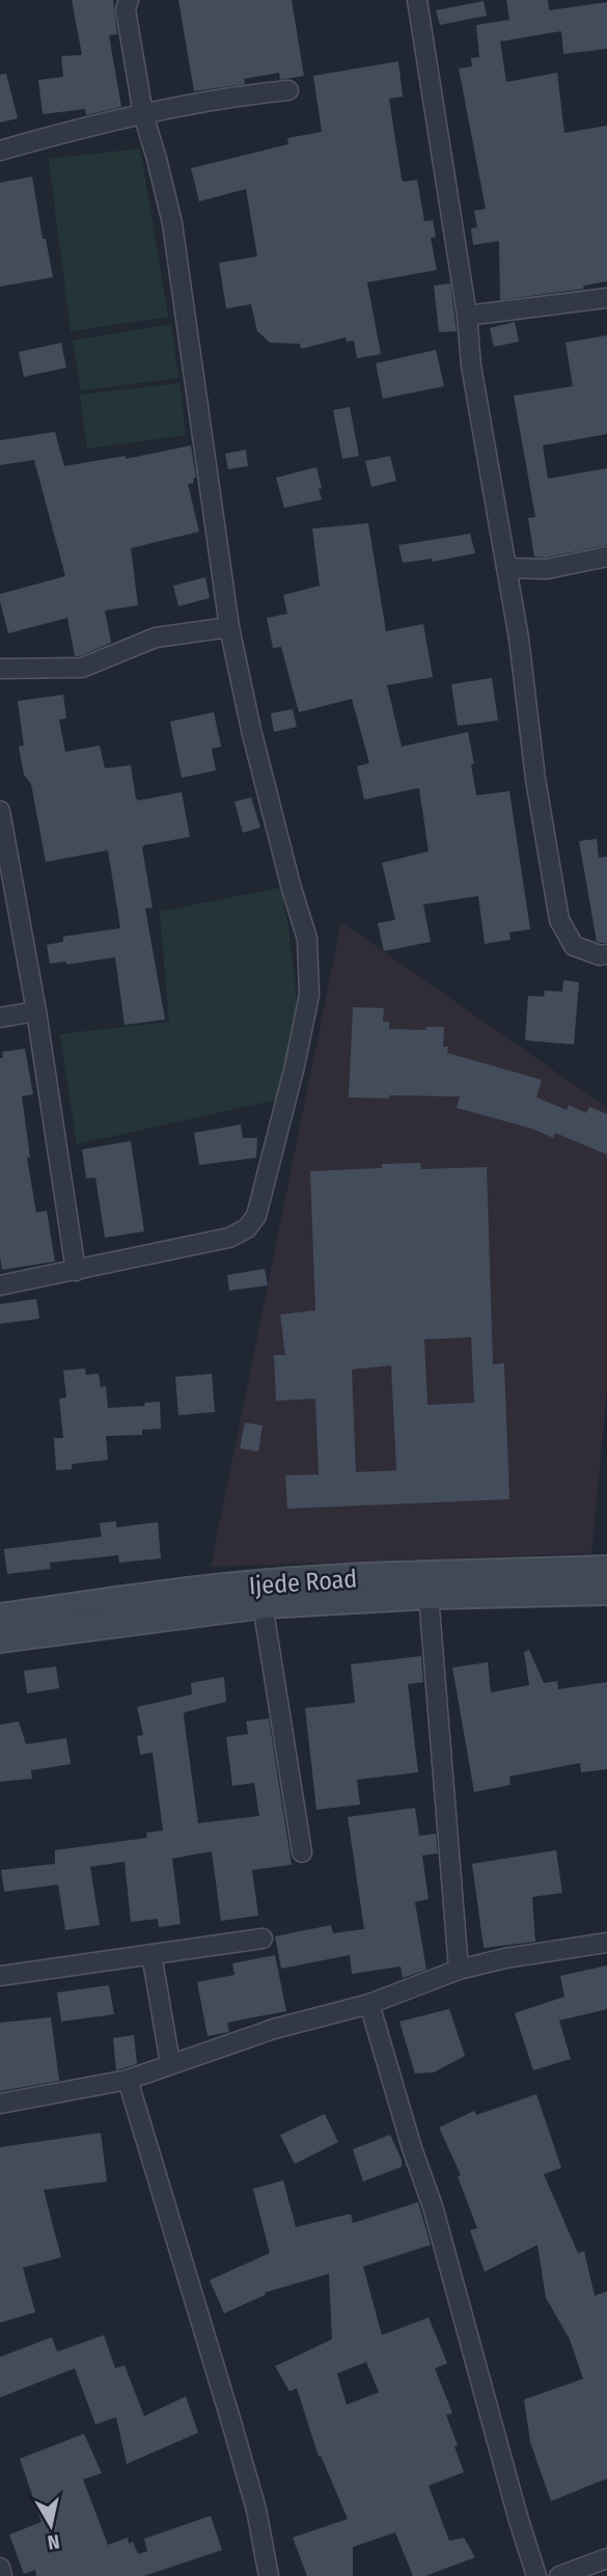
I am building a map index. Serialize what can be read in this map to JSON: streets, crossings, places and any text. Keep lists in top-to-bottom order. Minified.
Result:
{"streets":{"main road":["Ijede Road"]},"north":"bottom"}
